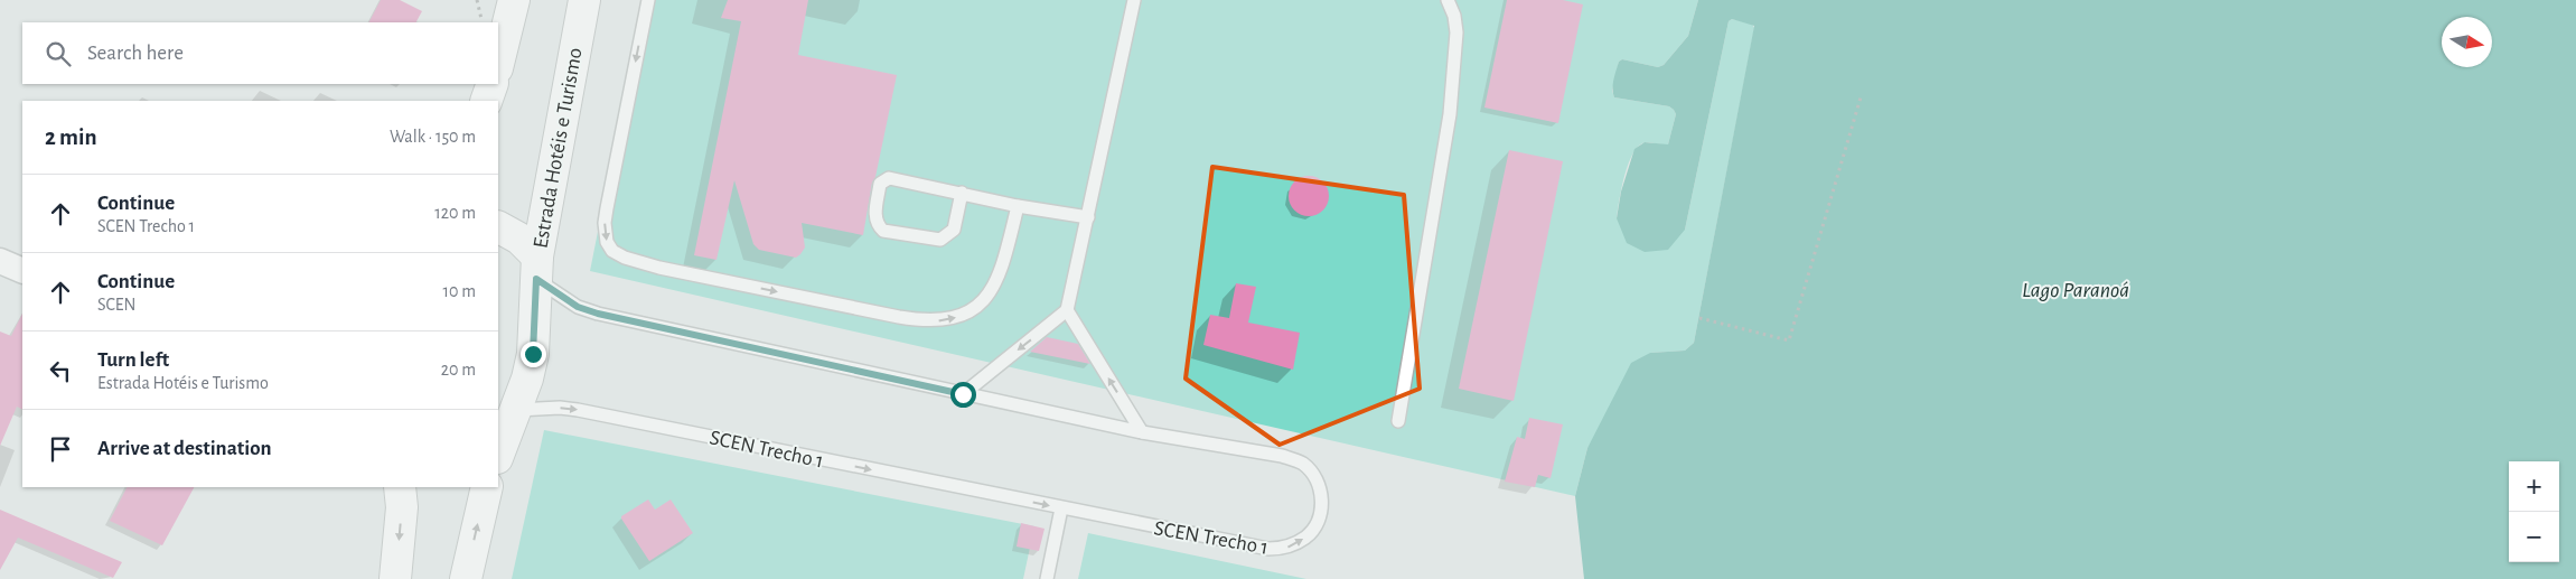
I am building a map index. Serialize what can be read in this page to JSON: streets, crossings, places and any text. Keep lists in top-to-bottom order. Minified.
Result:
{"streets":{"main road":["Estrada Hotéis e Turismo"],"lane":["SCEN Trecho 1"]},"crossings":[["Estrada Hotéis e Turismo","SCEN Trecho 1"]],"water":["Lago Paranoá"],"north":"right","page":{"search":"Search here","heading":["2 min","Walk · 150 m"],"list":[["Continue","SCEN Trecho 1","120 m"],["Continue","SCEN","10 m"],["Turn left","Estrada Hotéis e Turismo","20 m"],"Arrive at destination"],"map_buttons":["+","−"]}}
